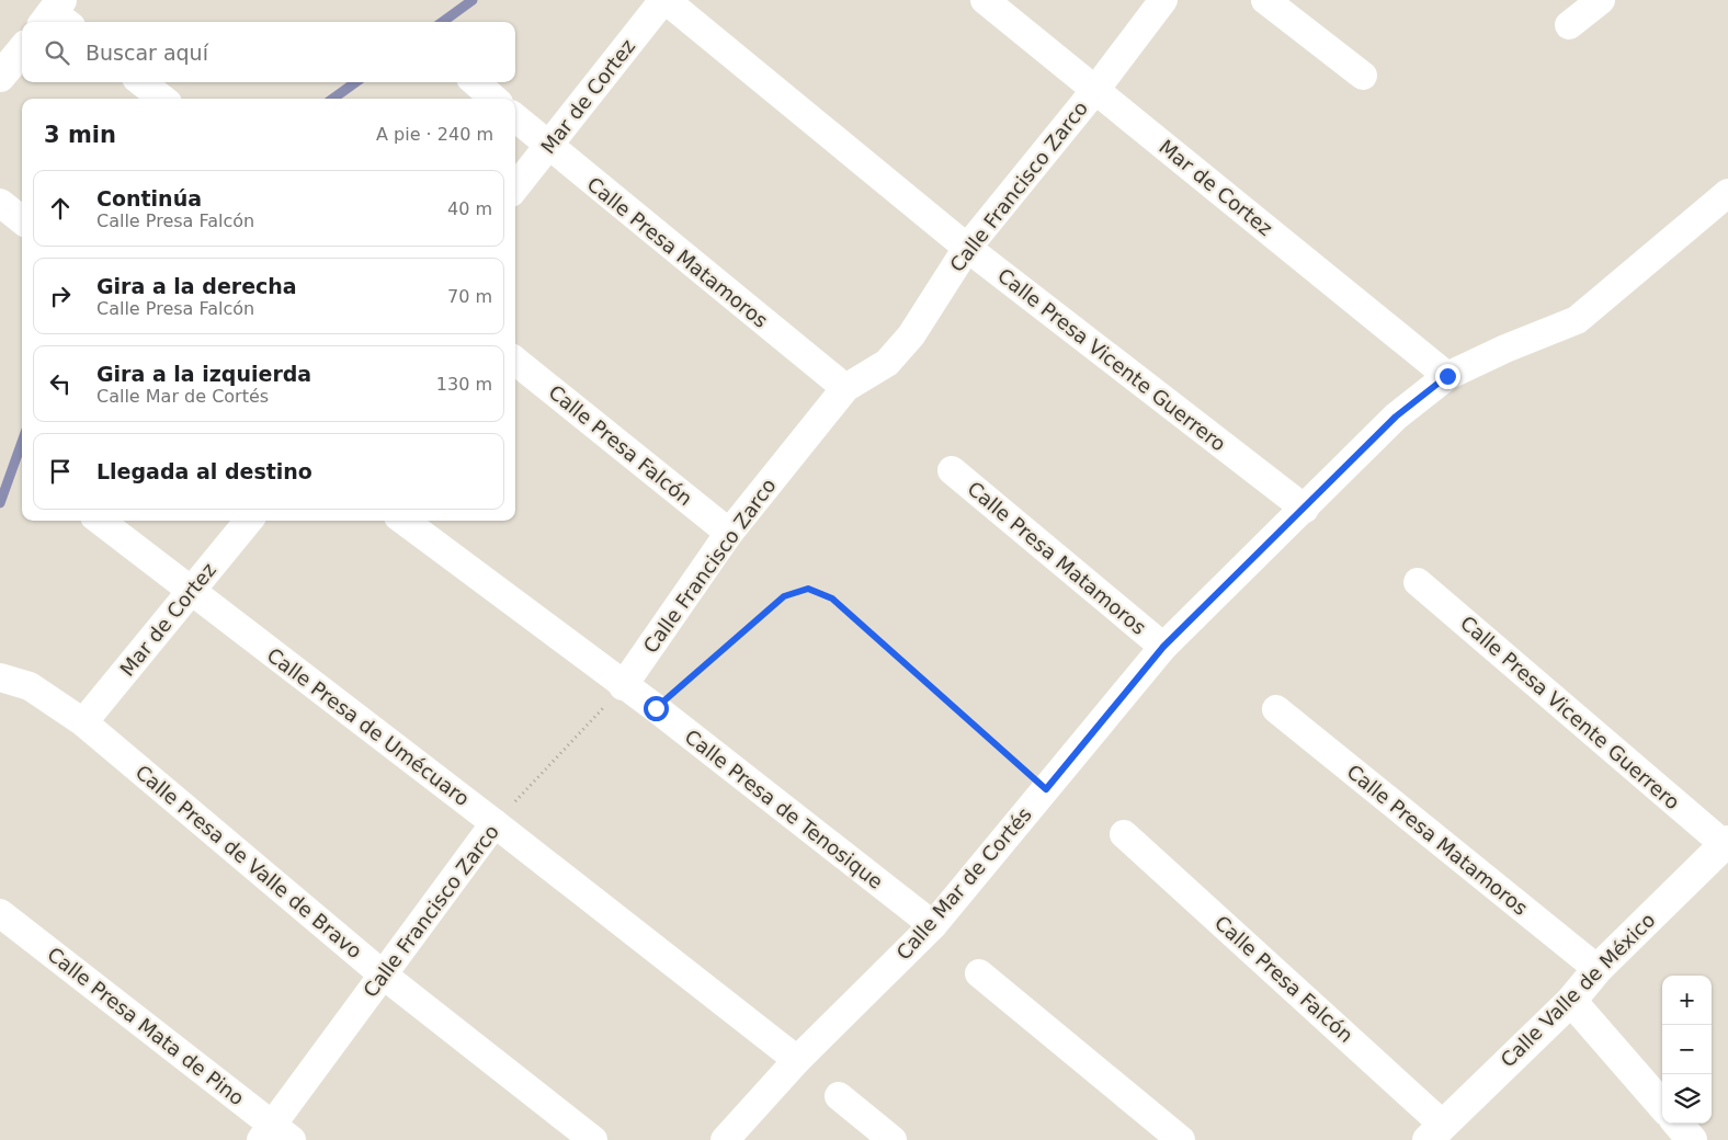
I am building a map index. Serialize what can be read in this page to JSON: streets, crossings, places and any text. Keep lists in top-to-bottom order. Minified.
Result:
{"streets":{"street":["Mar de Cortez","Calle Francisco Zarco","Calle Presa Matamoros","Calle Presa Vicente Guerrero","Calle Presa Falcón","Calle Presa de Umécuaro","Calle Presa de Tenosique","Calle Presa de Valle de Bravo","Calle Mar de Cortés","Calle Valle de México","Calle Presa Mata de Pino"]},"crossings":[["Mar de Cortez","Calle Francisco Zarco"],["Mar de Cortez","Calle Presa Matamoros"],["Mar de Cortez","Calle Presa Vicente Guerrero"],["Mar de Cortez","Calle Presa de Umécuaro"],["Mar de Cortez","Calle Presa de Valle de Bravo"],["Mar de Cortez","Calle Mar de Cortés"],["Calle Francisco Zarco","Calle Presa Matamoros"],["Calle Francisco Zarco","Calle Presa Vicente Guerrero"],["Calle Francisco Zarco","Calle Presa Falcón"],["Calle Francisco Zarco","Calle Presa de Umécuaro"],["Calle Francisco Zarco","Calle Presa de Tenosique"],["Calle Francisco Zarco","Calle Presa de Valle de Bravo"],["Calle Francisco Zarco","Calle Presa Mata de Pino"],["Calle Presa Matamoros","Calle Mar de Cortés"],["Calle Presa Matamoros","Calle Valle de México"],["Calle Presa Vicente Guerrero","Calle Mar de Cortés"],["Calle Presa Vicente Guerrero","Calle Valle de México"],["Calle Presa Falcón","Calle Valle de México"],["Calle Presa de Umécuaro","Calle Mar de Cortés"],["Calle Presa de Tenosique","Calle Mar de Cortés"]],"page":{"search":"Buscar aquí","heading":["3 min","A pie · 240 m"],"list":[["Continúa","Calle Presa Falcón","40 m"],["Gira a la derecha","Calle Presa Falcón","70 m"],["Gira a la izquierda","Calle Mar de Cortés","130 m"],"Llegada al destino"],"map_buttons":["+","−"]}}
